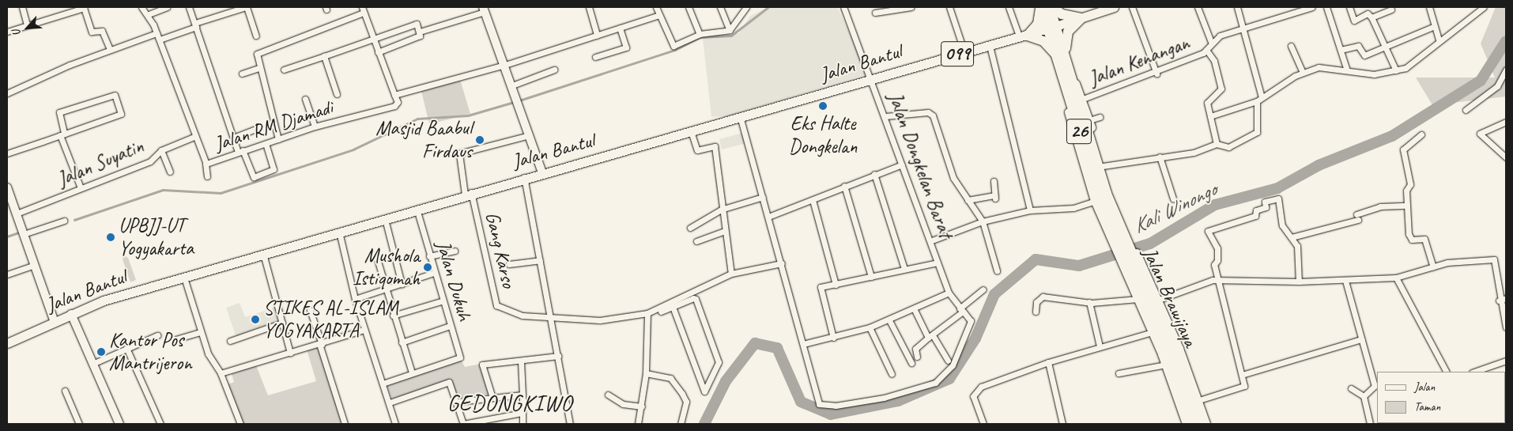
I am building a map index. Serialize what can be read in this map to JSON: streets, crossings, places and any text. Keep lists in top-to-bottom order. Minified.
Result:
{"streets":{"highway":["26","Jalan Brawijaya"],"main road":["099","Jalan Bantul"],"street":["Jalan Kenangan","Jalan RM Djamadi","Jalan Suyatin","Jalan Dongkelan Barat","Gang Karso","Jalan Dukuh"]},"crossings":[["Jalan Bantul","Jalan Dongkelan Barat"],["Jalan Bantul","Gang Karso"],["Jalan Bantul","Jalan Dukuh"],["Jalan Bantul","Jalan Brawijaya"],["Jalan RM Djamadi","Jalan Suyatin"]],"districts":["GEDONGKIWO"],"water":["Kali Winongo"],"places":["Eks Halte Dongkelan","Masjid Baabul Firdaus","UPBJJ-UT Yogyakarta","Mushola Istiqomah","STIKES AL-ISLAM YOGYAKARTA","Kantor Pos Mantrijeron"],"legend":["Jalan","Taman"],"north":"bottom left"}
